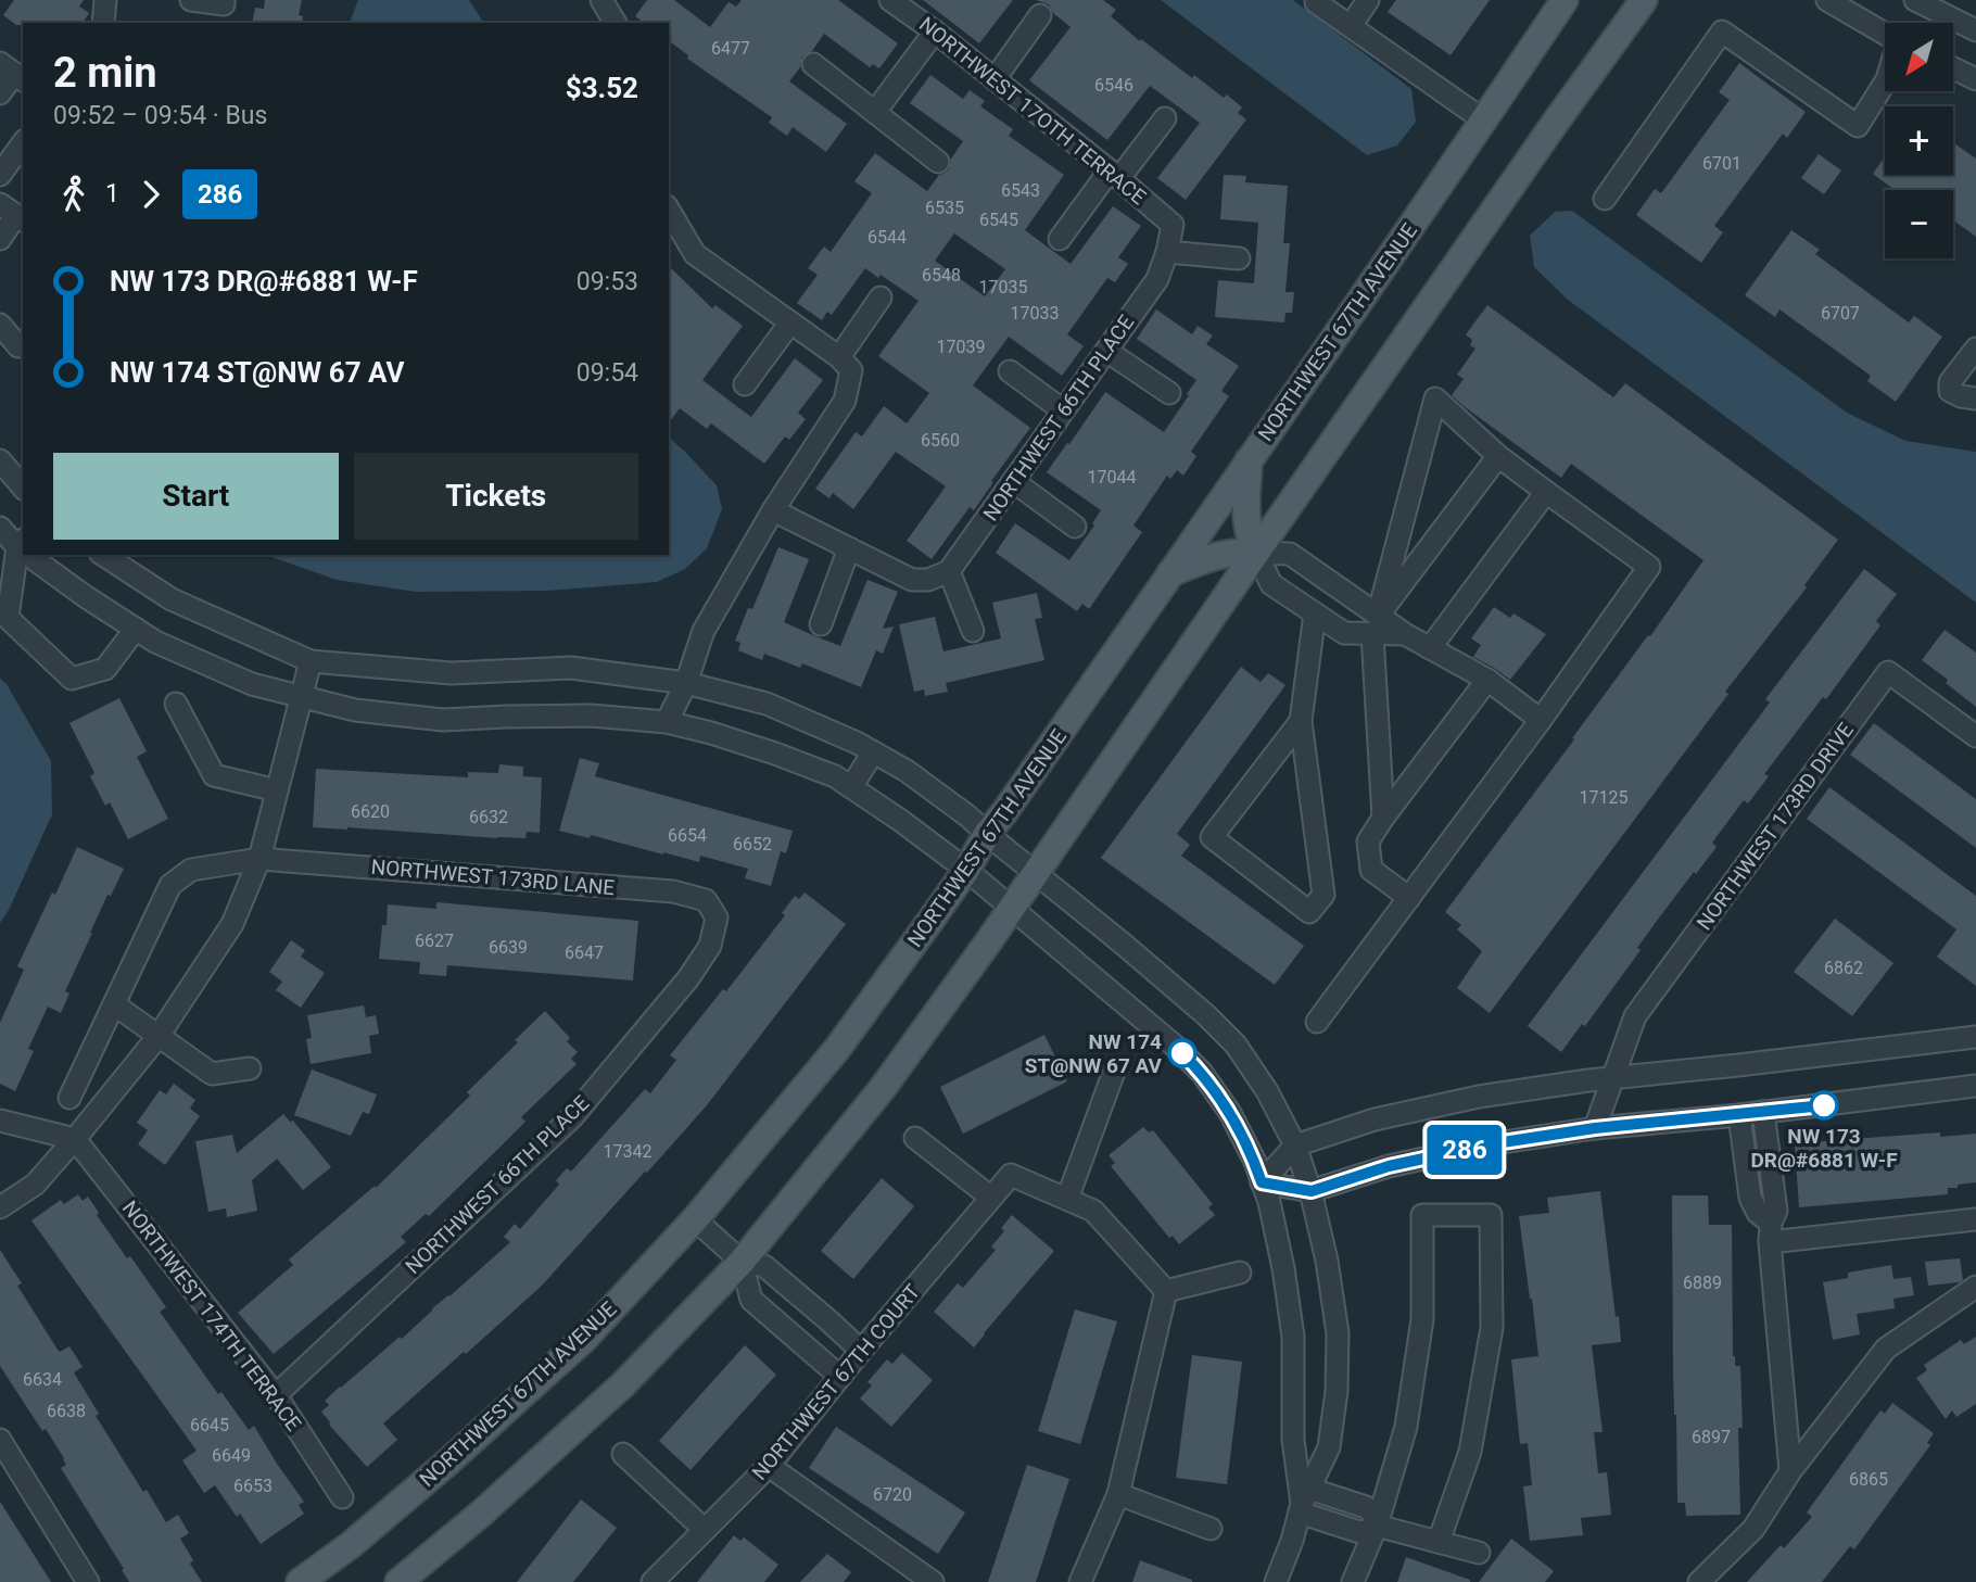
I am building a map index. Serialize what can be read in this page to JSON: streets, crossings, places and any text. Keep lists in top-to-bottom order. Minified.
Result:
{"streets":{"main road":["NORTHWEST 67TH AVENUE"],"street":["NORTHWEST 17OTH TERRACE","NORTHWEST 66TH PLACE","NORTHWEST 173RD DRIVE","NORTHWEST 173RD LANE","NORTHWEST 174TH TERRACE","NORTHWEST 67TH COURT"]},"crossings":[["NORTHWEST 17OTH TERRACE","NORTHWEST 66TH PLACE"],["NORTHWEST 66TH PLACE","NORTHWEST 173RD LANE"],["NORTHWEST 66TH PLACE","NORTHWEST 174TH TERRACE"]],"places":["NW 174 ST@NW 67 AV","NW 173 DR@#6881 W-F"],"lines":["bus line 286"],"house_numbers":["6477","6546","6701","6543","6535","6545","6544","6548","17035","17033","6707","17039","6560","17044","17125","6620","6632","6654","6652","6627","6639","6647","6862","17342","6889","6634","6638","6645","6897","6649","6865","6653","6720"],"north":"bottom left","page":{"on_map":"286","map_buttons":["+","−"],"heading":["2 min","09:52 – 09:54 · Bus","$3.52"],"legs":["1","286"],"list":[{"name":"NW 173 DR@#6881 W-F","value":"09:53"},{"name":"NW 174 ST@NW 67 AV","value":"09:54"}],"buttons":["Start","Tickets"]}}
